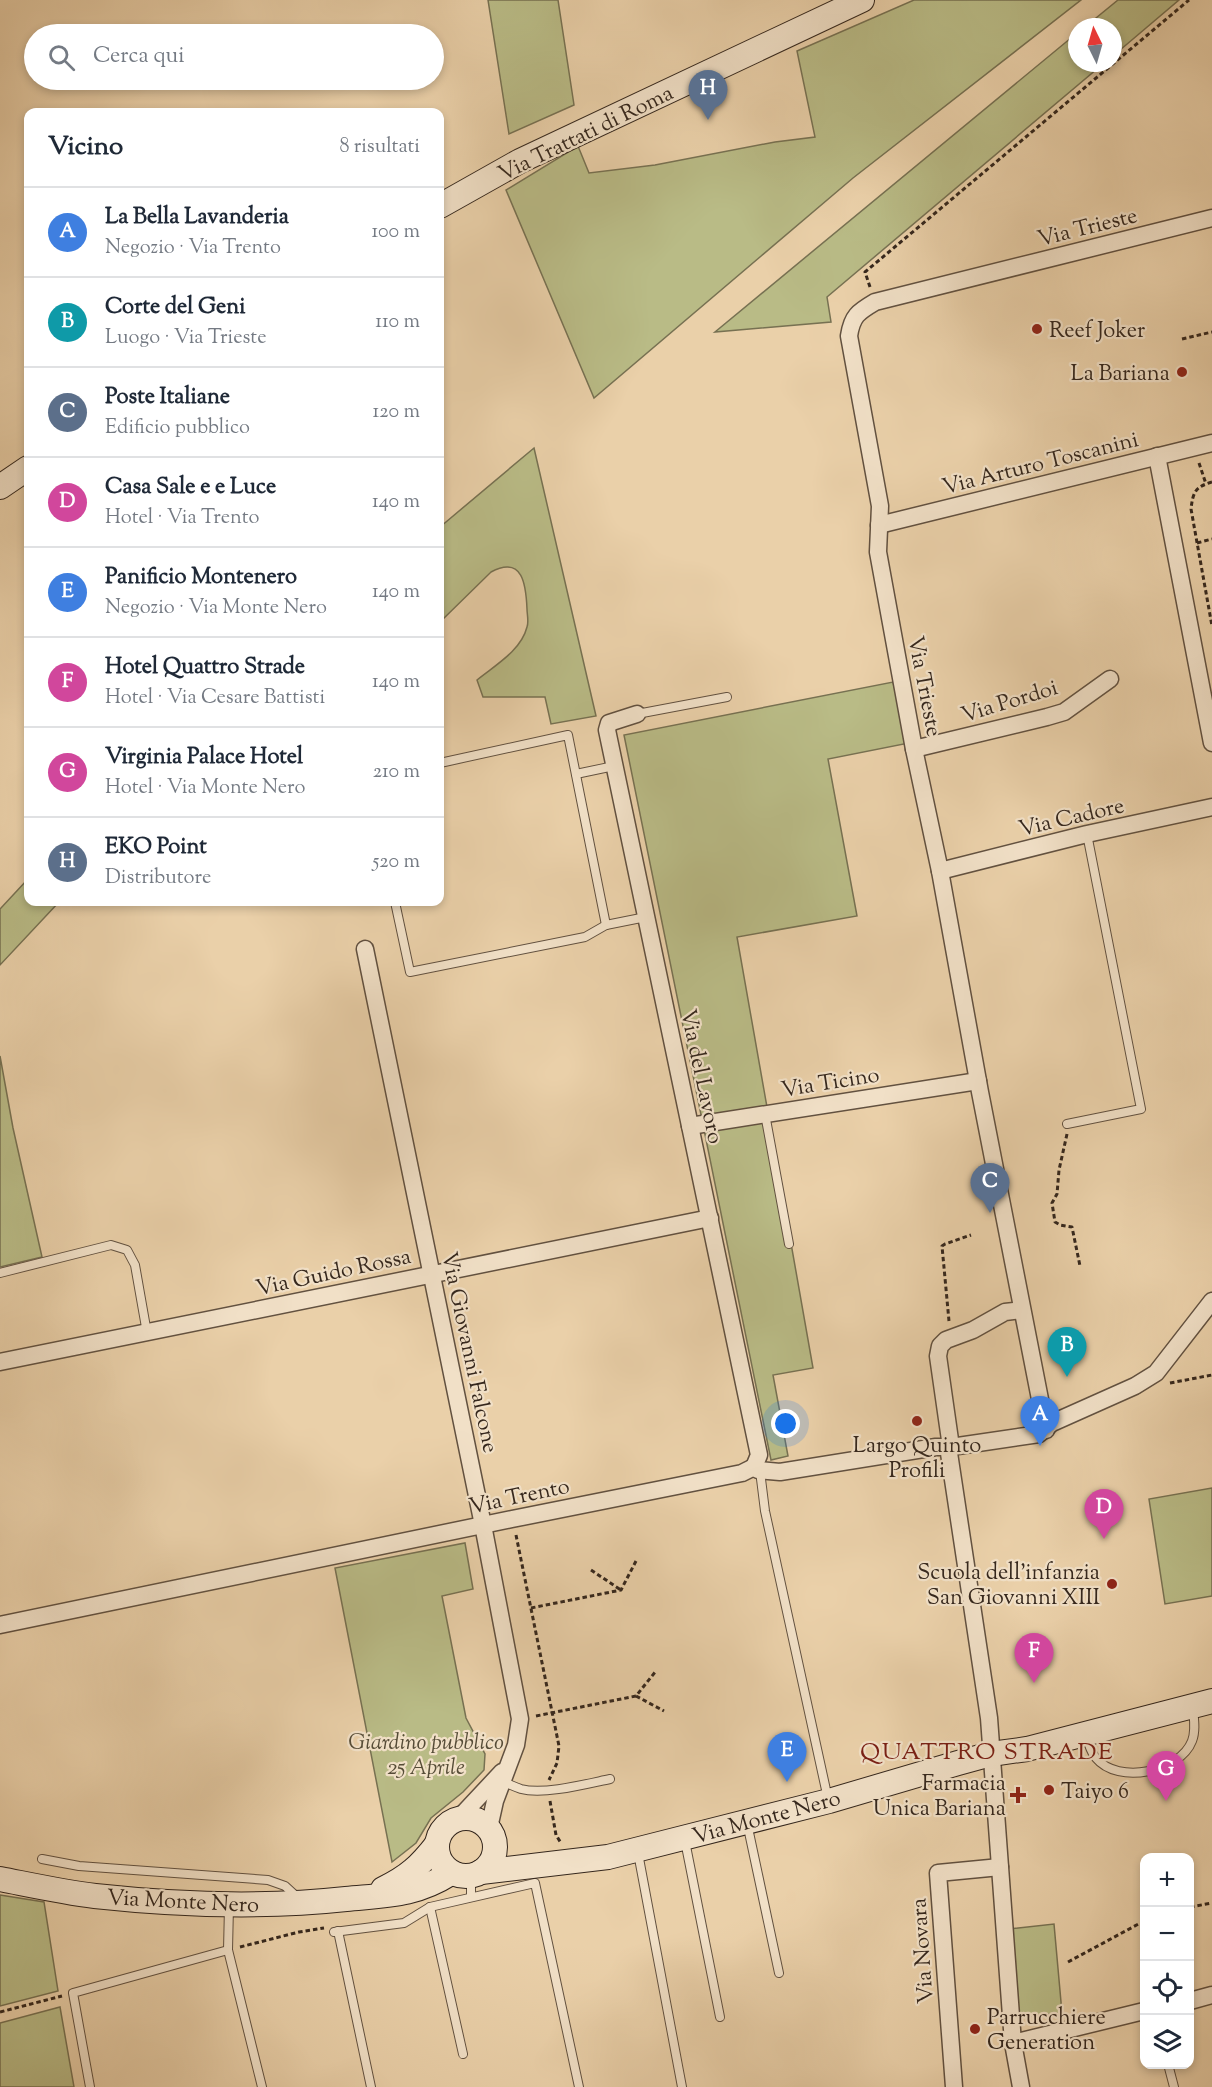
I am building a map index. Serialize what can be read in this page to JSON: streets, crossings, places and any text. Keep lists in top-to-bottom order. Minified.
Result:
{"streets":{"street":["Via Trattati di Roma","Via Trieste","Via Arturo Toscanini","Via Pordoi","Via Cadore","Via del Lavoro","Via Ticino","Via Guido Rossa","Via Giovanni Falcone","Via Trento","Via Monte Nero","Via Novara"]},"crossings":[["Via Trieste","Via Arturo Toscanini"],["Via Trieste","Via Pordoi"],["Via Trieste","Via Cadore"],["Via Trieste","Via Ticino"],["Via Trieste","Via Trento"],["Via del Lavoro","Via Ticino"],["Via del Lavoro","Via Guido Rossa"],["Via del Lavoro","Via Trento"],["Via Guido Rossa","Via Giovanni Falcone"],["Via Giovanni Falcone","Via Trento"],["Via Giovanni Falcone","Via Monte Nero"]],"districts":["QUATTRO STRADE"],"parks":["Giardino pubblico 25 Aprile"],"places":{"other":["Reef Joker","La Bariana","Largo Quinto Profili","Scuola dell'infanzia San Giovanni XIII","Taiyo 6","Parrucchiere Generation"],"health":["Farmacia Unica Bariana"]},"north":"top","page":{"search":"Cerca qui","pins":["H","C","B","A","D","F","E","G"],"heading":["Vicino","8 risultati"],"list":[{"mark":"A","name":"La Bella Lavanderia","note":"Negozio · Via Trento","value":"100 m"},{"mark":"B","name":"Corte del Geni","note":"Luogo · Via Trieste","value":"110 m"},{"mark":"C","name":"Poste Italiane","note":"Edificio pubblico","value":"120 m"},{"mark":"D","name":"Casa Sale e e Luce","note":"Hotel · Via Trento","value":"140 m"},{"mark":"E","name":"Panificio Montenero","note":"Negozio · Via Monte Nero","value":"140 m"},{"mark":"F","name":"Hotel Quattro Strade","note":"Hotel · Via Cesare Battisti","value":"140 m"},{"mark":"G","name":"Virginia Palace Hotel","note":"Hotel · Via Monte Nero","value":"210 m"},{"mark":"H","name":"EKO Point","note":"Distributore","value":"520 m"}],"map_buttons":["+","−"]}}
